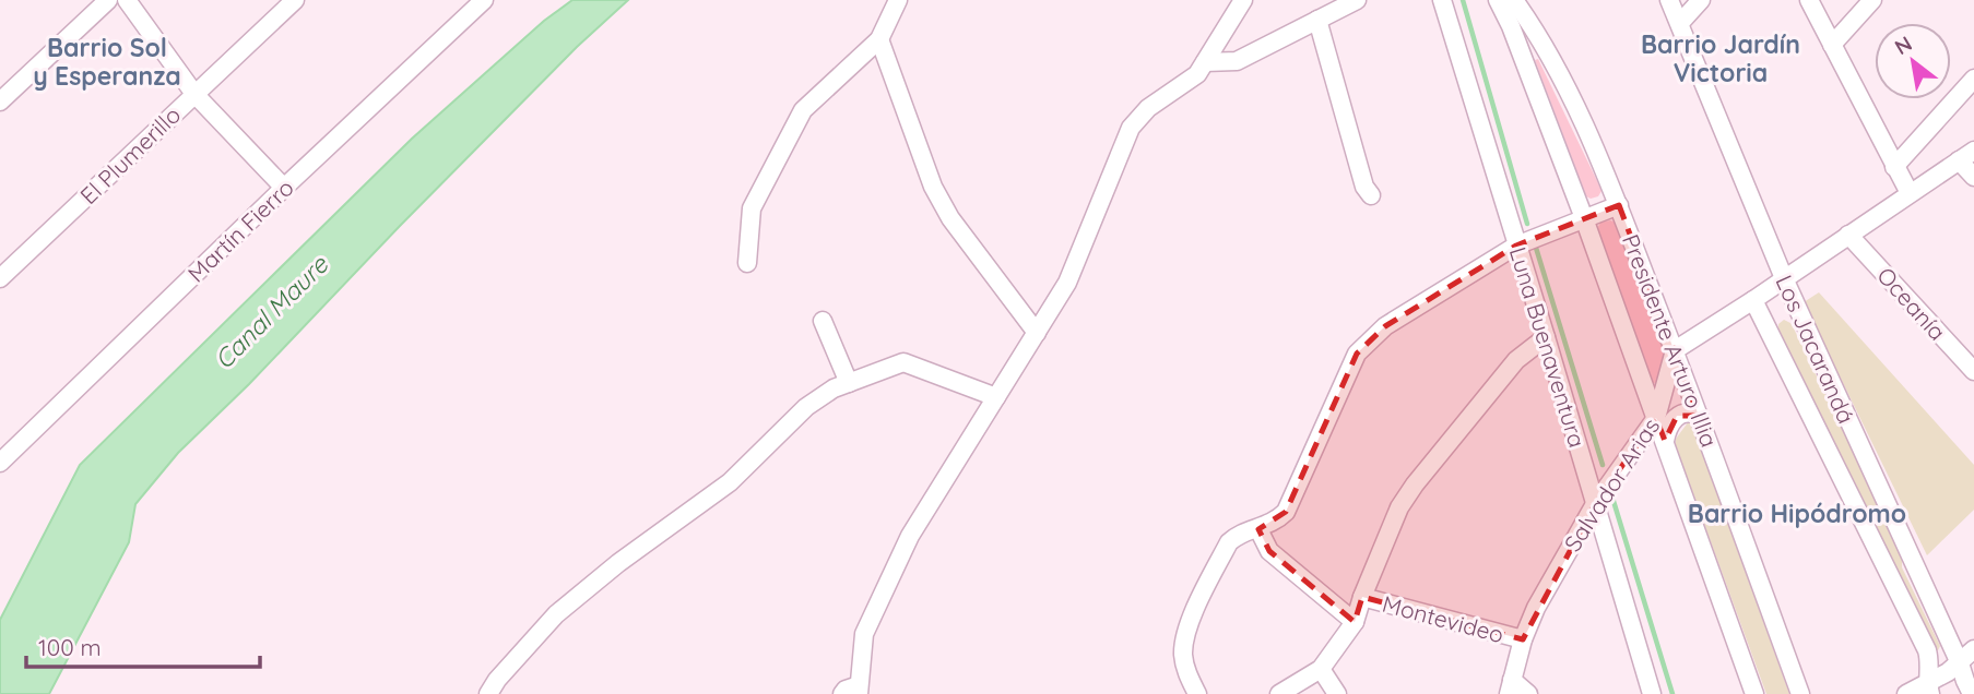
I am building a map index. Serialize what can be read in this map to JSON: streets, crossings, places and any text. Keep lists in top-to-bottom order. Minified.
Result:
{"streets":{"street":["El Plumerillo","Martín Fierro","Oceanía","Presidente Arturo Illia","Luna Buenaventura","Los Jacarandá","Salvador Arias","Montevideo"]},"crossings":[["Presidente Arturo Illia","Salvador Arias"],["Luna Buenaventura","Salvador Arias"],["Salvador Arias","Montevideo"]],"districts":["Barrio Jardín Victoria","Barrio Sol y Esperanza","Barrio Hipódromo"],"water":["Canal Maure"],"scale_bar":"100 m","north":"top left"}
